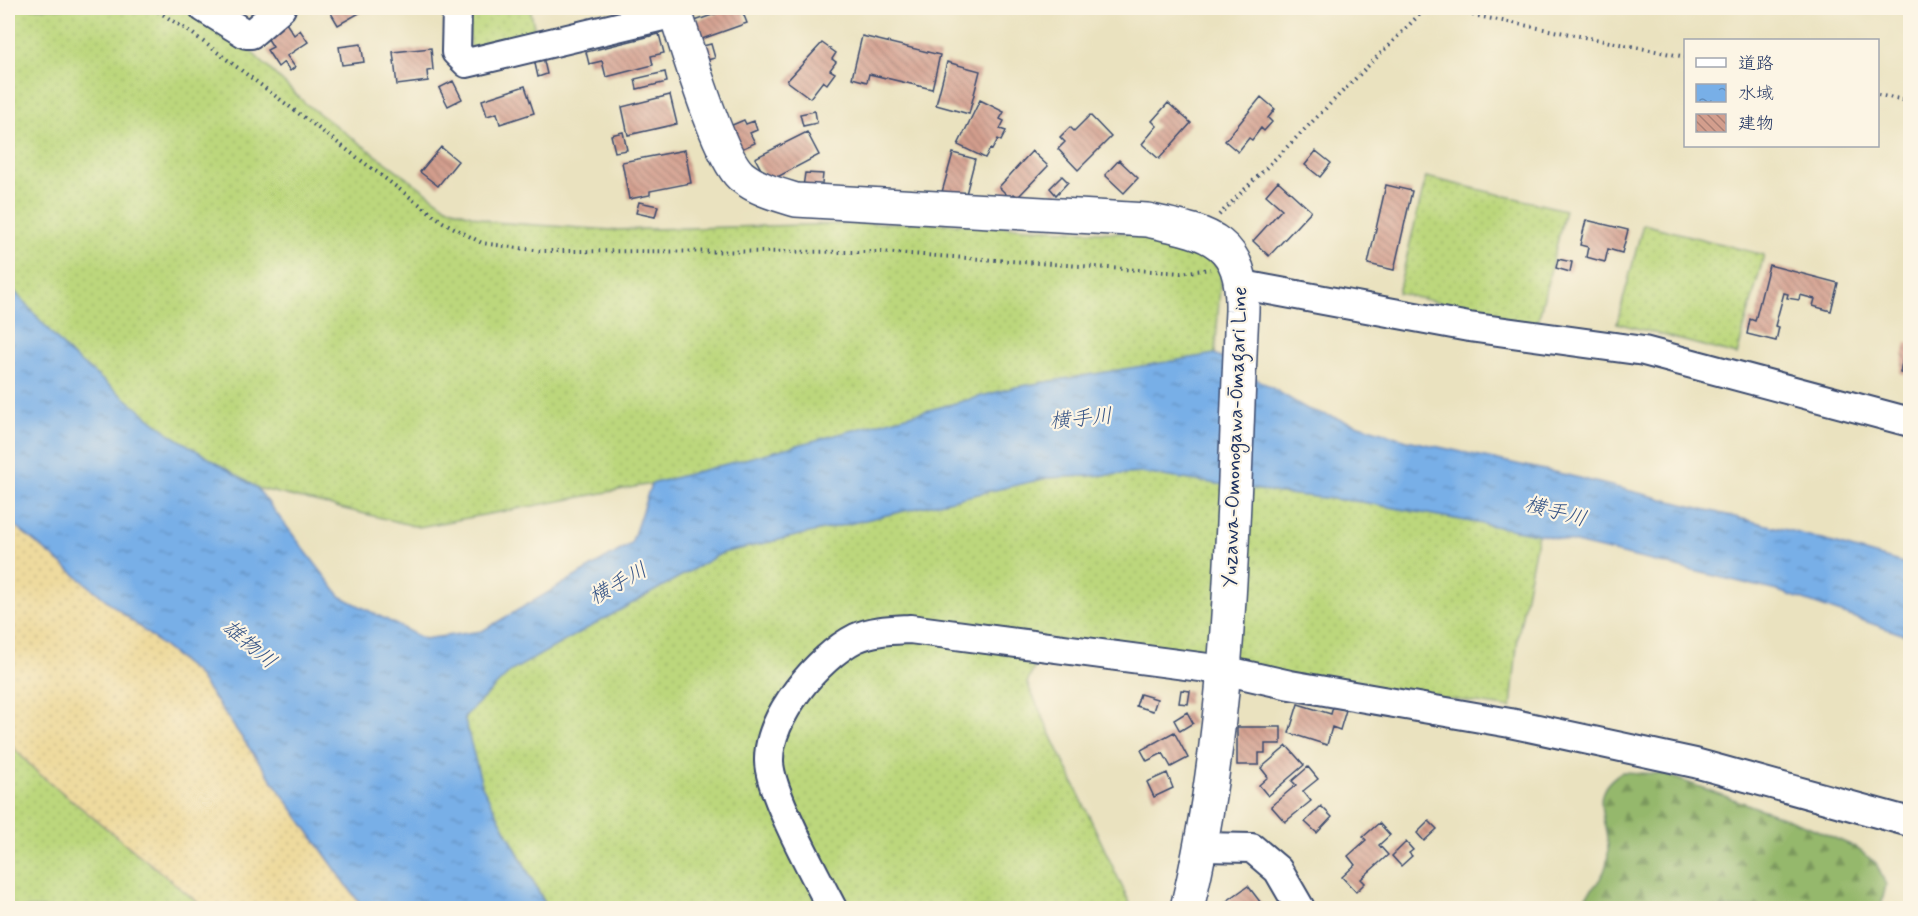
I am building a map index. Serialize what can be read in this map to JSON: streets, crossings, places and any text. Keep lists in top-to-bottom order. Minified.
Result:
{"streets":{"main road":["Yuzawa-Omonogawa-Ōmagari Line"]},"water":["横手川","雄物川"],"legend":["道路","水域","建物"]}
